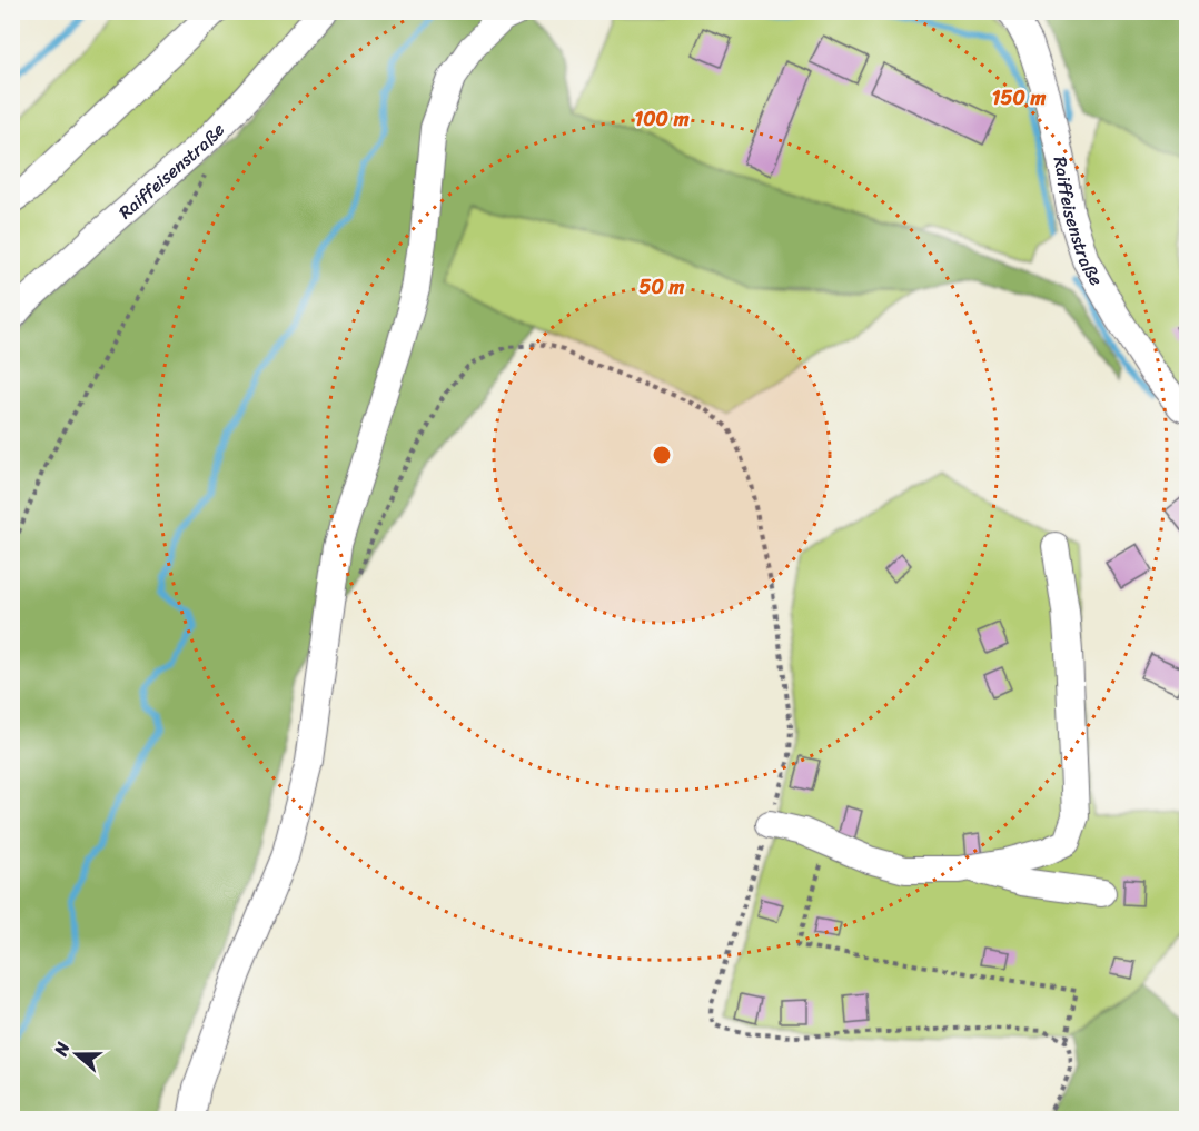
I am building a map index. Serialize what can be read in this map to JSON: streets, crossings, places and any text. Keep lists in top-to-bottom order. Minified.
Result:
{"streets":{"street":["Raiffeisenstraße"]},"north":"left","rings":["150 m","100 m","50 m"]}
